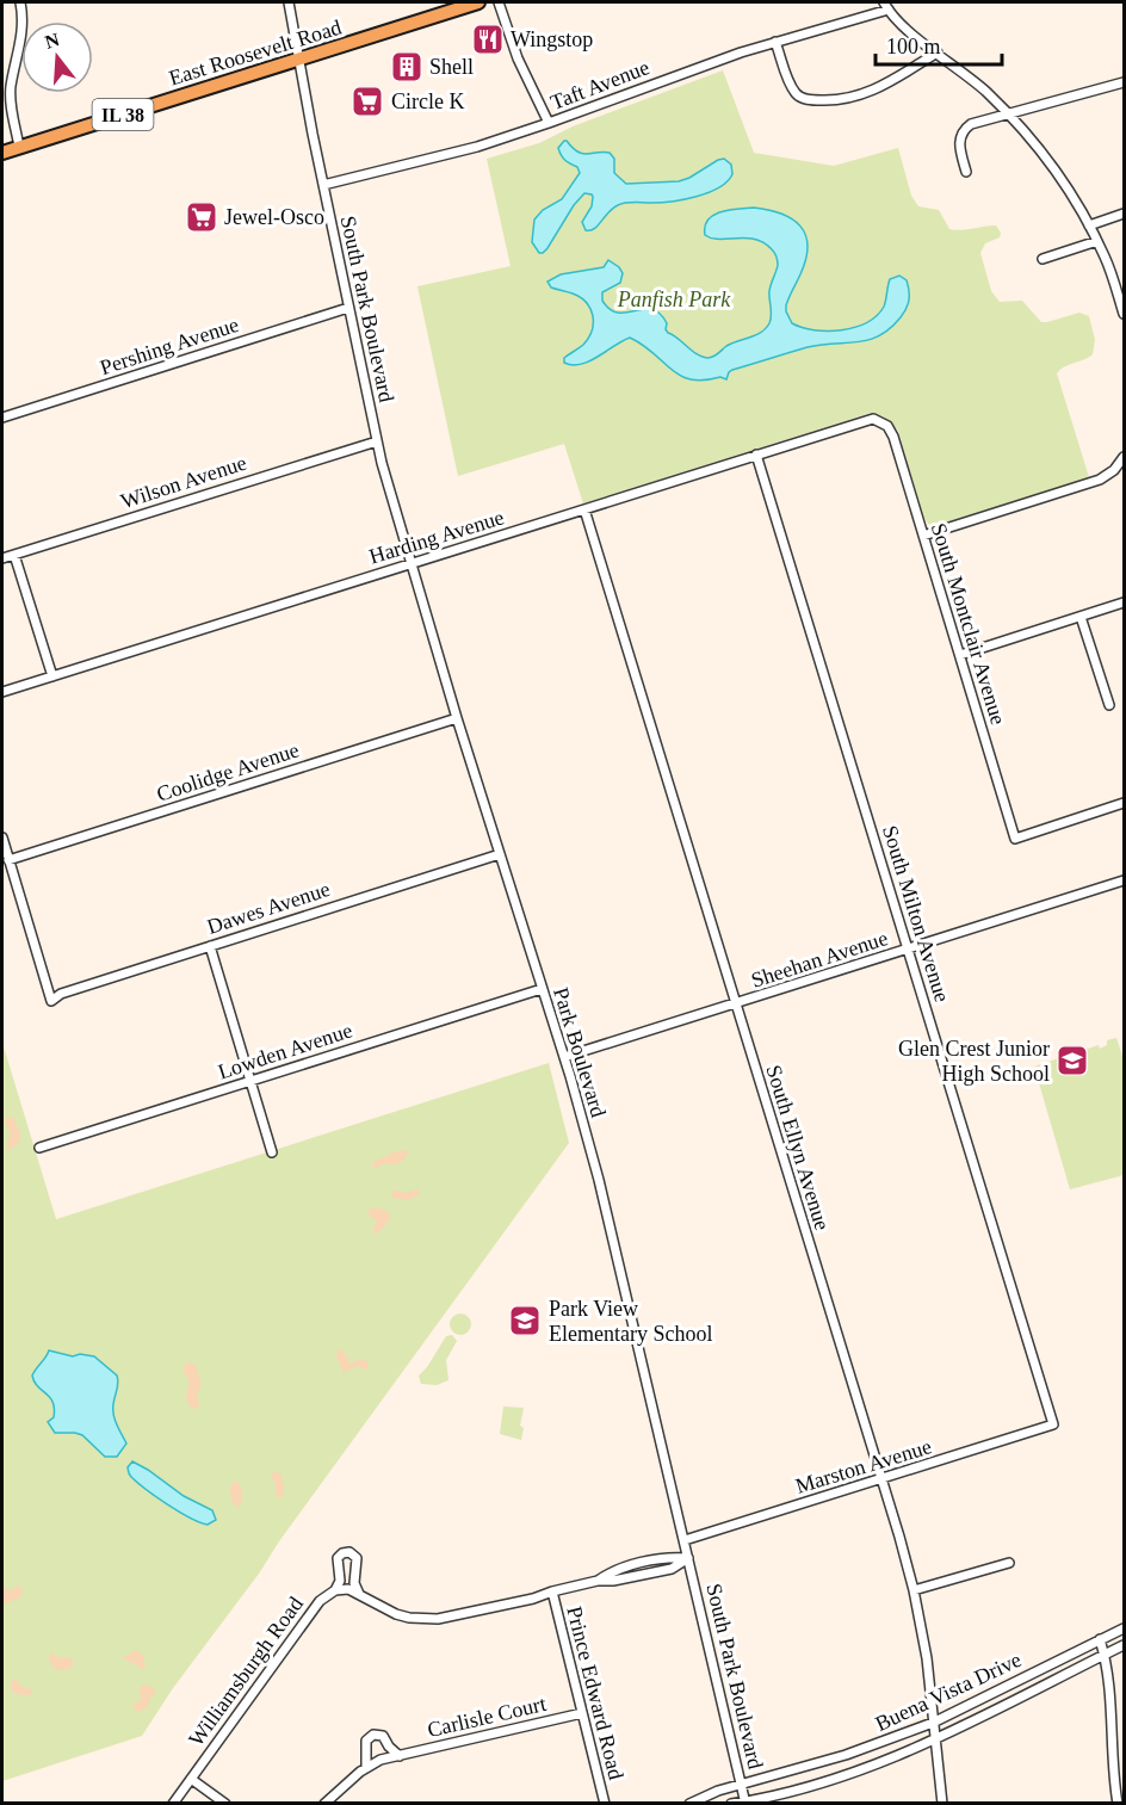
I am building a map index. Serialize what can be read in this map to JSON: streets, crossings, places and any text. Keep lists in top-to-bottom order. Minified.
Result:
{"streets":{"main road":["East Roosevelt Road","IL 38"],"street":["Taft Avenue","South Park Boulevard","Pershing Avenue","Wilson Avenue","Harding Avenue","South Montclair Avenue","Coolidge Avenue","Dawes Avenue","South Milton Avenue","Sheehan Avenue","Lowden Avenue","Park Boulevard","South Ellyn Avenue","Marston Avenue","Williamsburgh Road","Buena Vista Drive","Prince Edward Road","Carlisle Court"]},"crossings":[["East Roosevelt Road","South Park Boulevard"],["Taft Avenue","South Park Boulevard"],["South Park Boulevard","Pershing Avenue"],["South Park Boulevard","Wilson Avenue"],["South Park Boulevard","Harding Avenue"],["South Park Boulevard","Park Boulevard"],["South Park Boulevard","Williamsburgh Road"],["South Park Boulevard","Buena Vista Drive"],["Harding Avenue","South Montclair Avenue"],["Harding Avenue","South Milton Avenue"],["Harding Avenue","Park Boulevard"],["Harding Avenue","South Ellyn Avenue"],["Coolidge Avenue","Dawes Avenue"],["Coolidge Avenue","Park Boulevard"],["Dawes Avenue","Park Boulevard"],["South Milton Avenue","Sheehan Avenue"],["South Milton Avenue","Marston Avenue"],["Sheehan Avenue","Park Boulevard"],["Sheehan Avenue","South Ellyn Avenue"],["Lowden Avenue","Park Boulevard"],["Park Boulevard","Marston Avenue"],["Park Boulevard","Williamsburgh Road"],["South Ellyn Avenue","Marston Avenue"],["South Ellyn Avenue","Buena Vista Drive"],["Williamsburgh Road","Prince Edward Road"],["Prince Edward Road","Carlisle Court"]],"parks":["Panfish Park"],"places":{"restaurant":["Wingstop"],"building":["Shell"],"supermarket":["Circle K","Jewel-Osco"],"school or university":["Glen Crest Junior High School","Park View Elementary School"]},"scale_bar":"100 m","north":"top"}
